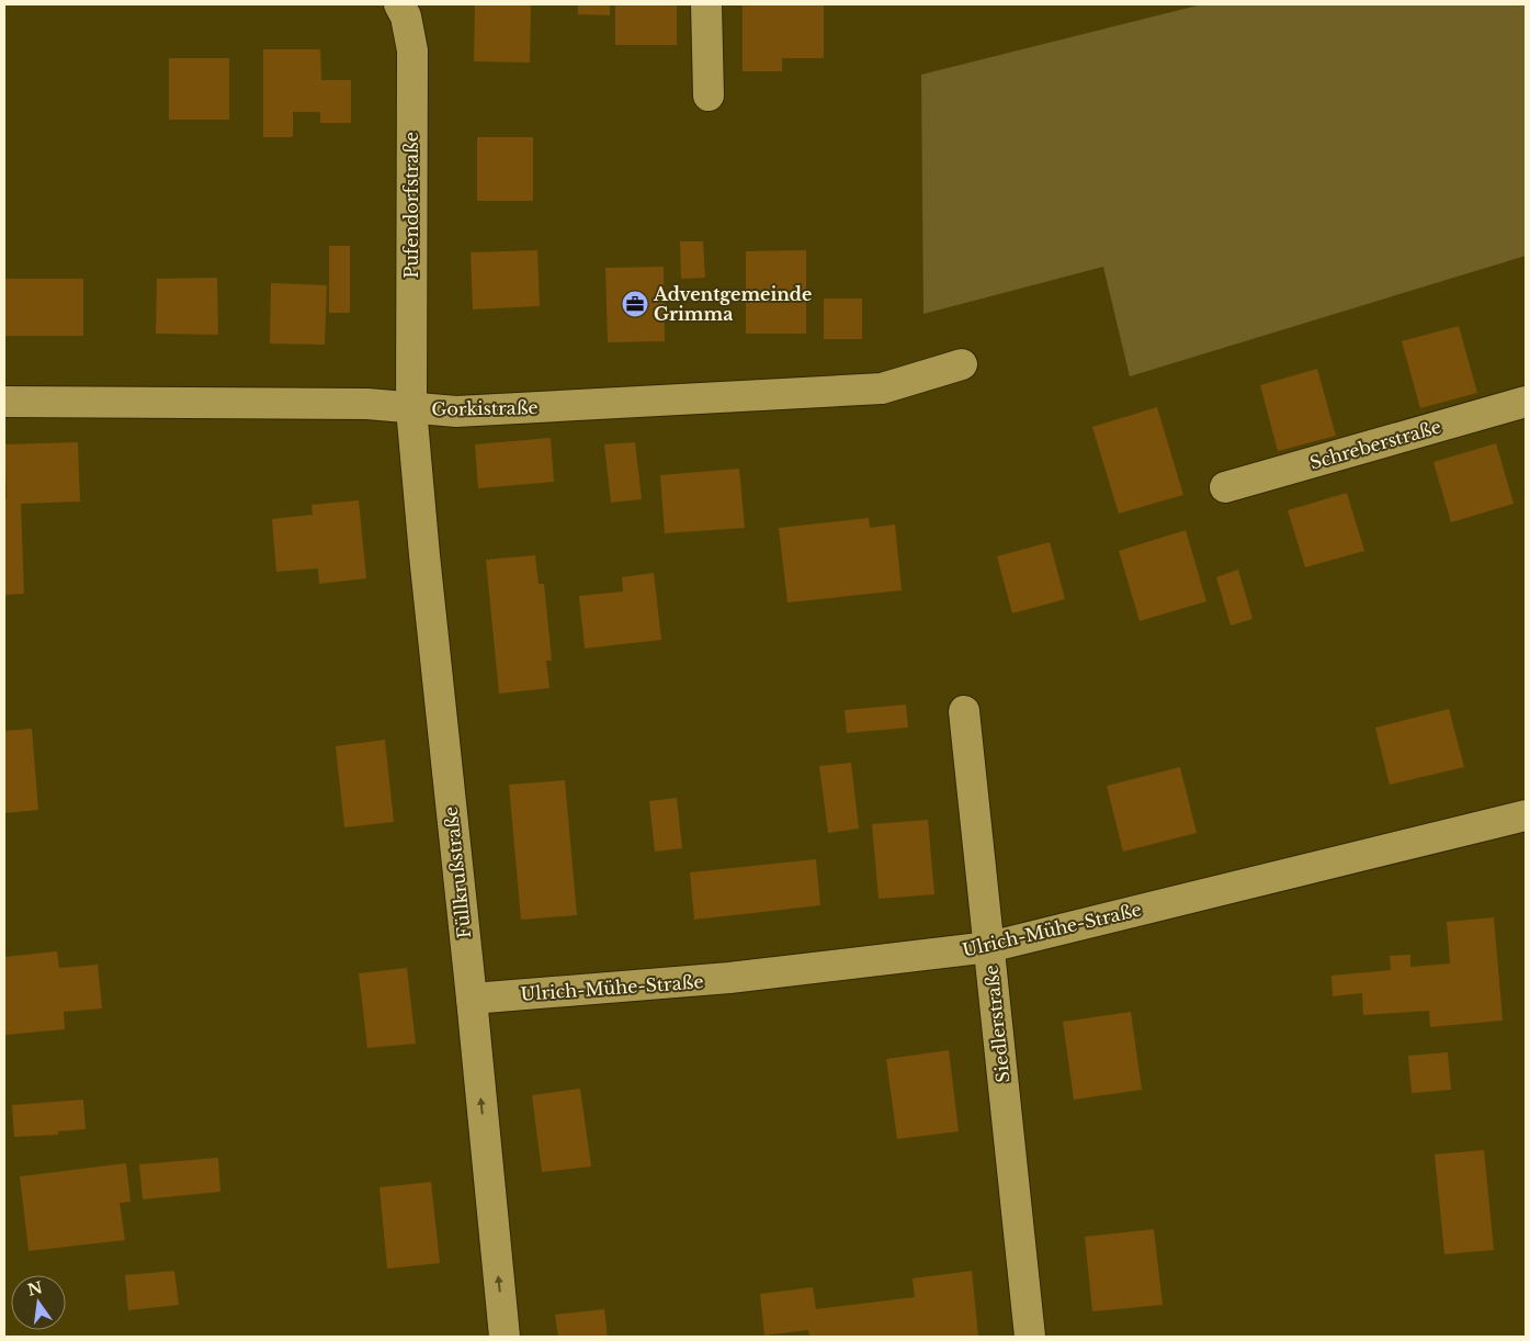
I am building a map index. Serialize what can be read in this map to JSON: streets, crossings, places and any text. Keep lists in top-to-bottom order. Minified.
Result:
{"streets":{"street":["Pufendorfstraße","Gorkistraße","Schreberstraße","Füllkrußstraße","Ulrich-Mühe-Straße","Siedlerstraße"]},"crossings":[["Pufendorfstraße","Gorkistraße"],["Pufendorfstraße","Füllkrußstraße"],["Gorkistraße","Füllkrußstraße"],["Füllkrußstraße","Ulrich-Mühe-Straße"],["Ulrich-Mühe-Straße","Siedlerstraße"]],"one_way":["Füllkrußstraße"],"places":{"office":["Adventgemeinde Grimma"]},"north":"top"}
